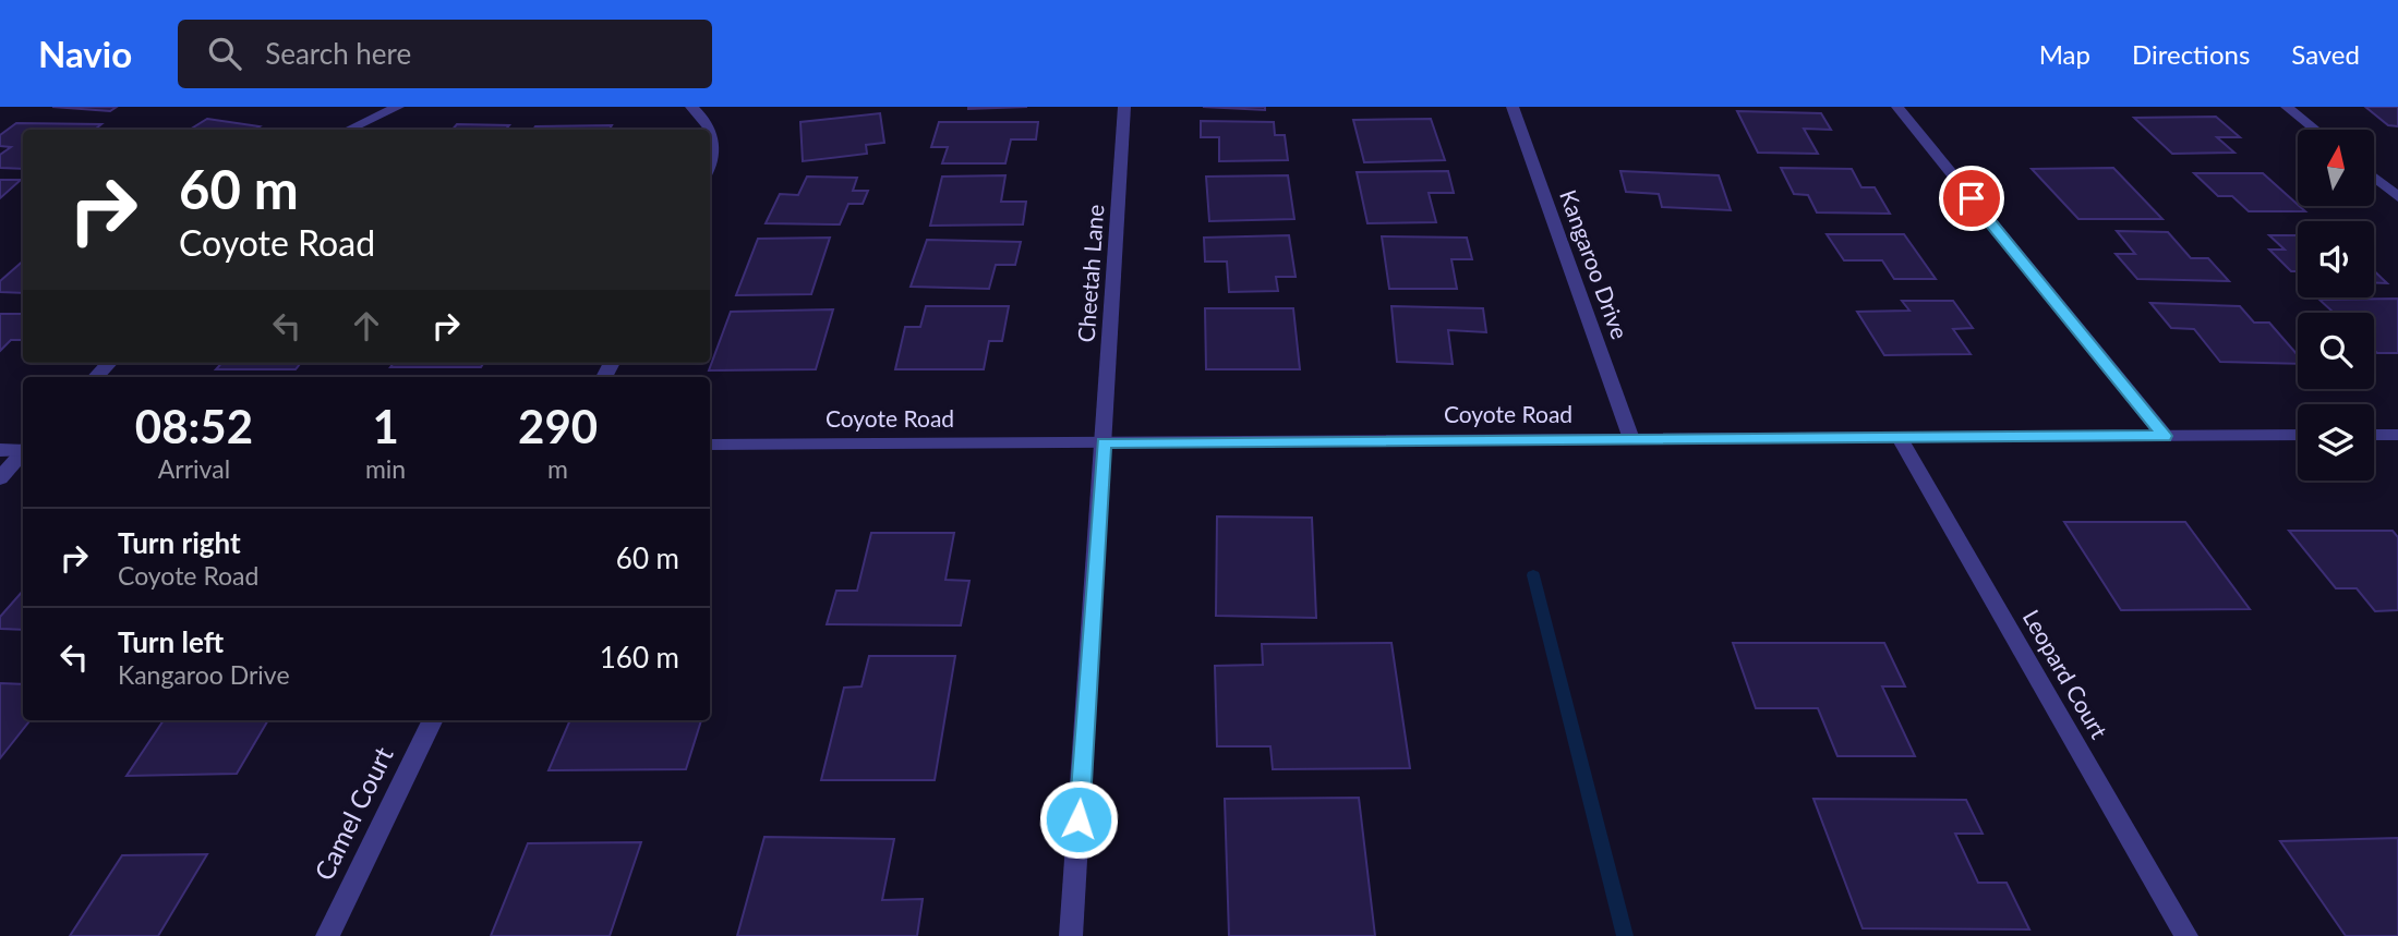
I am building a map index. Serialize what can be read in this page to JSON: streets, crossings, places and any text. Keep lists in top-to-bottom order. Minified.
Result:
{"streets":{"street":["Kangaroo Drive","Cheetah Lane","Coyote Road","Leopard Court","Camel Court"]},"crossings":[["Kangaroo Drive","Coyote Road"],["Cheetah Lane","Coyote Road"],["Coyote Road","Leopard Court"]],"north":"top","page":{"header":"Navio","search":"Search here","nav":["Map","Directions","Saved"],"turn":["60 m","Coyote Road"],"eta":["08:52","Arrival","1","min","290","m"],"list":[{"name":"Turn right","note":"Coyote Road","value":"60 m"},{"name":"Turn left","note":"Kangaroo Drive","value":"160 m"}]}}
